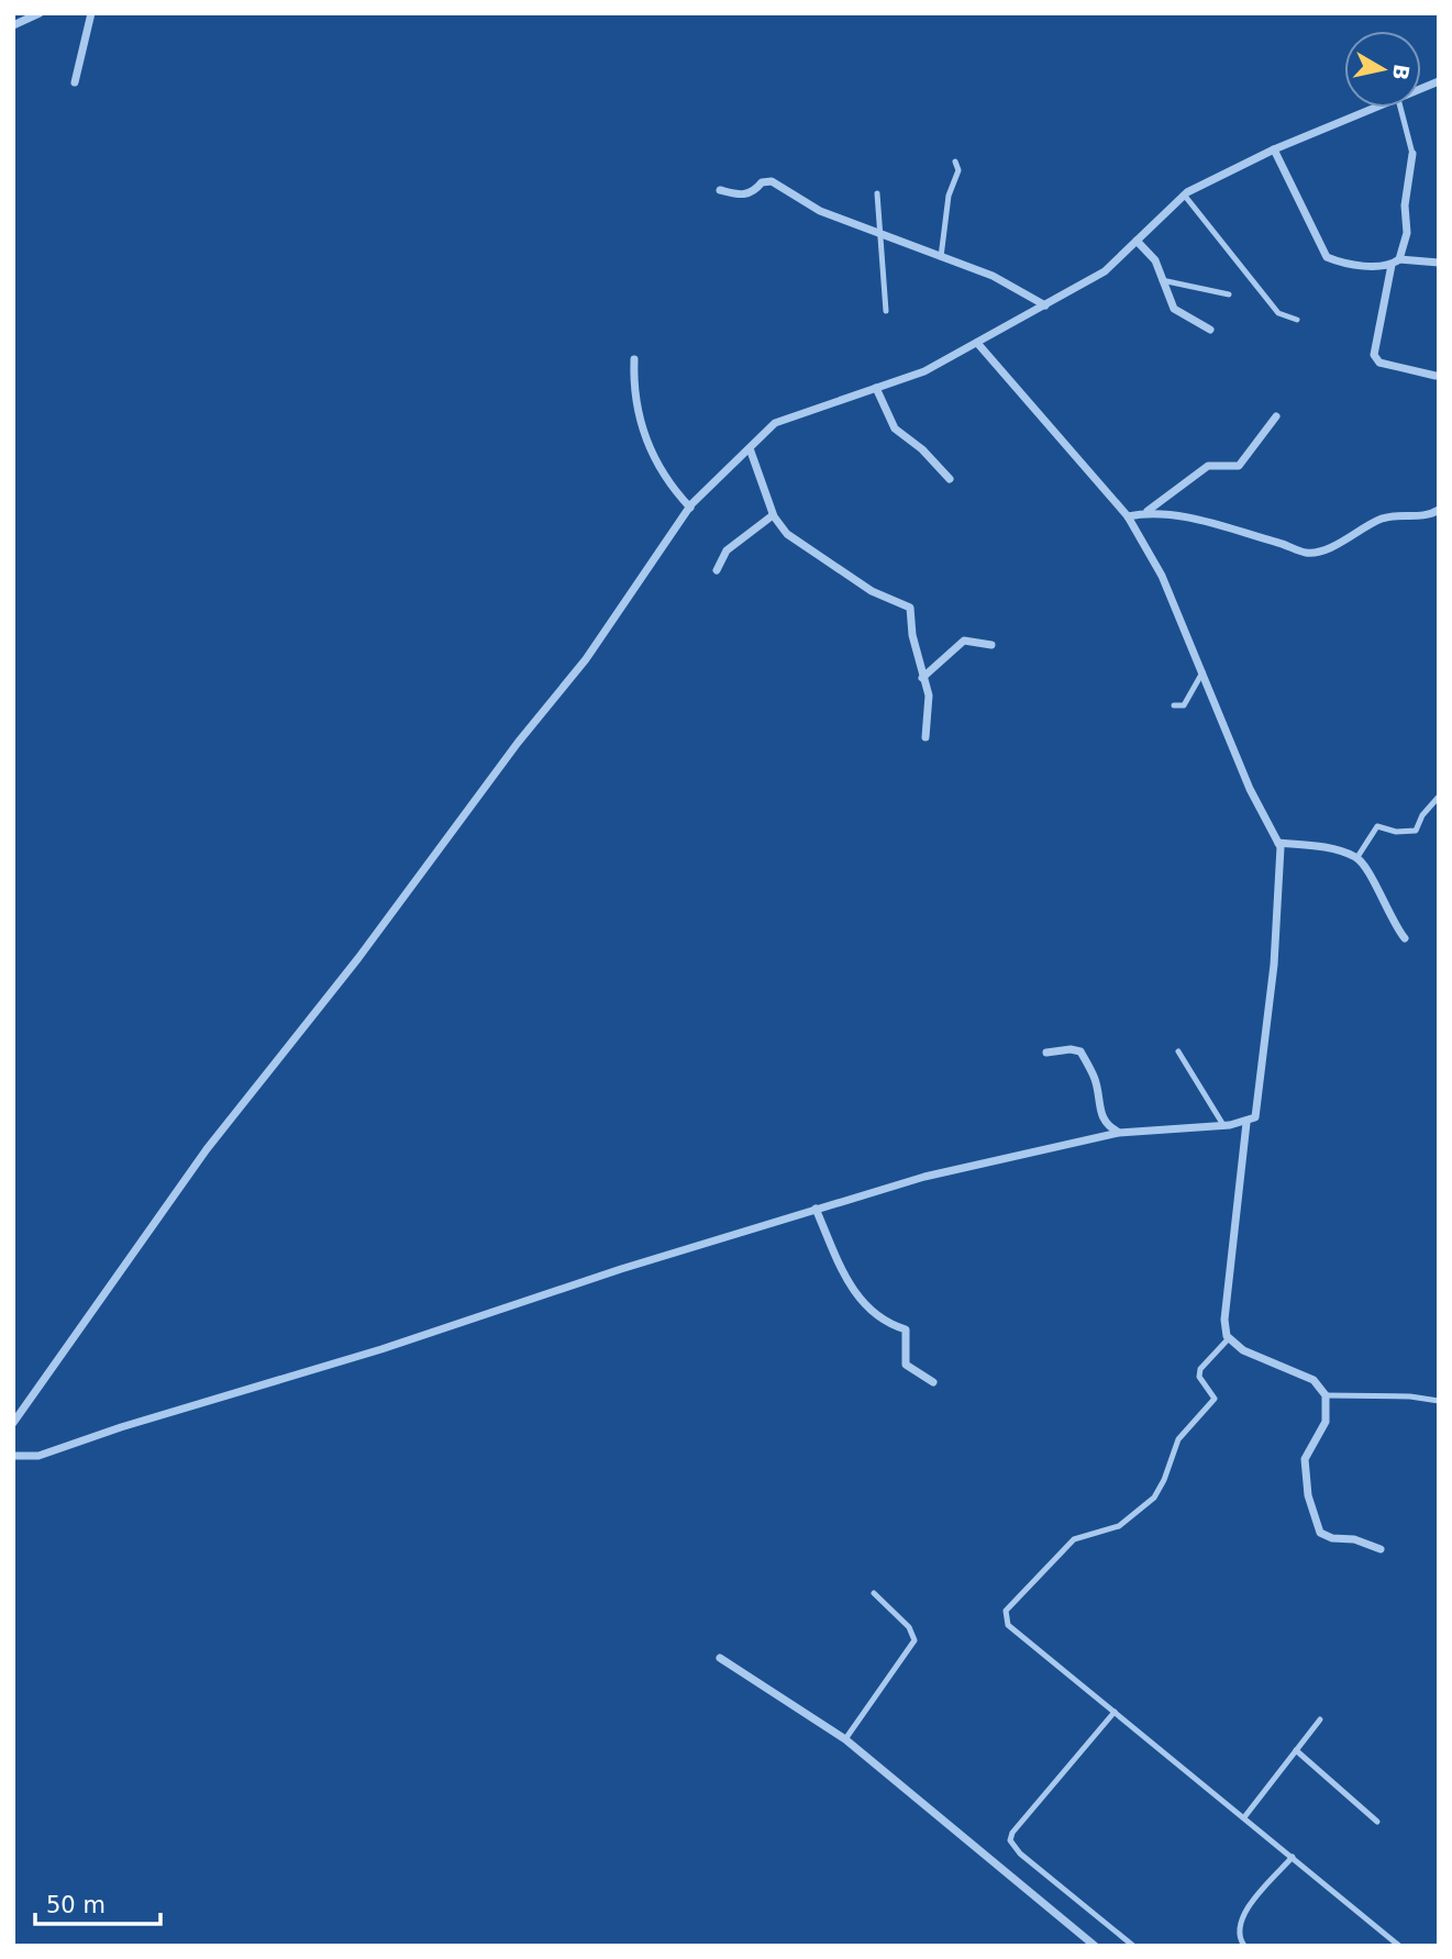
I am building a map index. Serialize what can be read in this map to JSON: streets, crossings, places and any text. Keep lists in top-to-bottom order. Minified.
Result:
{"scale_bar":"50 m","north":"right"}
